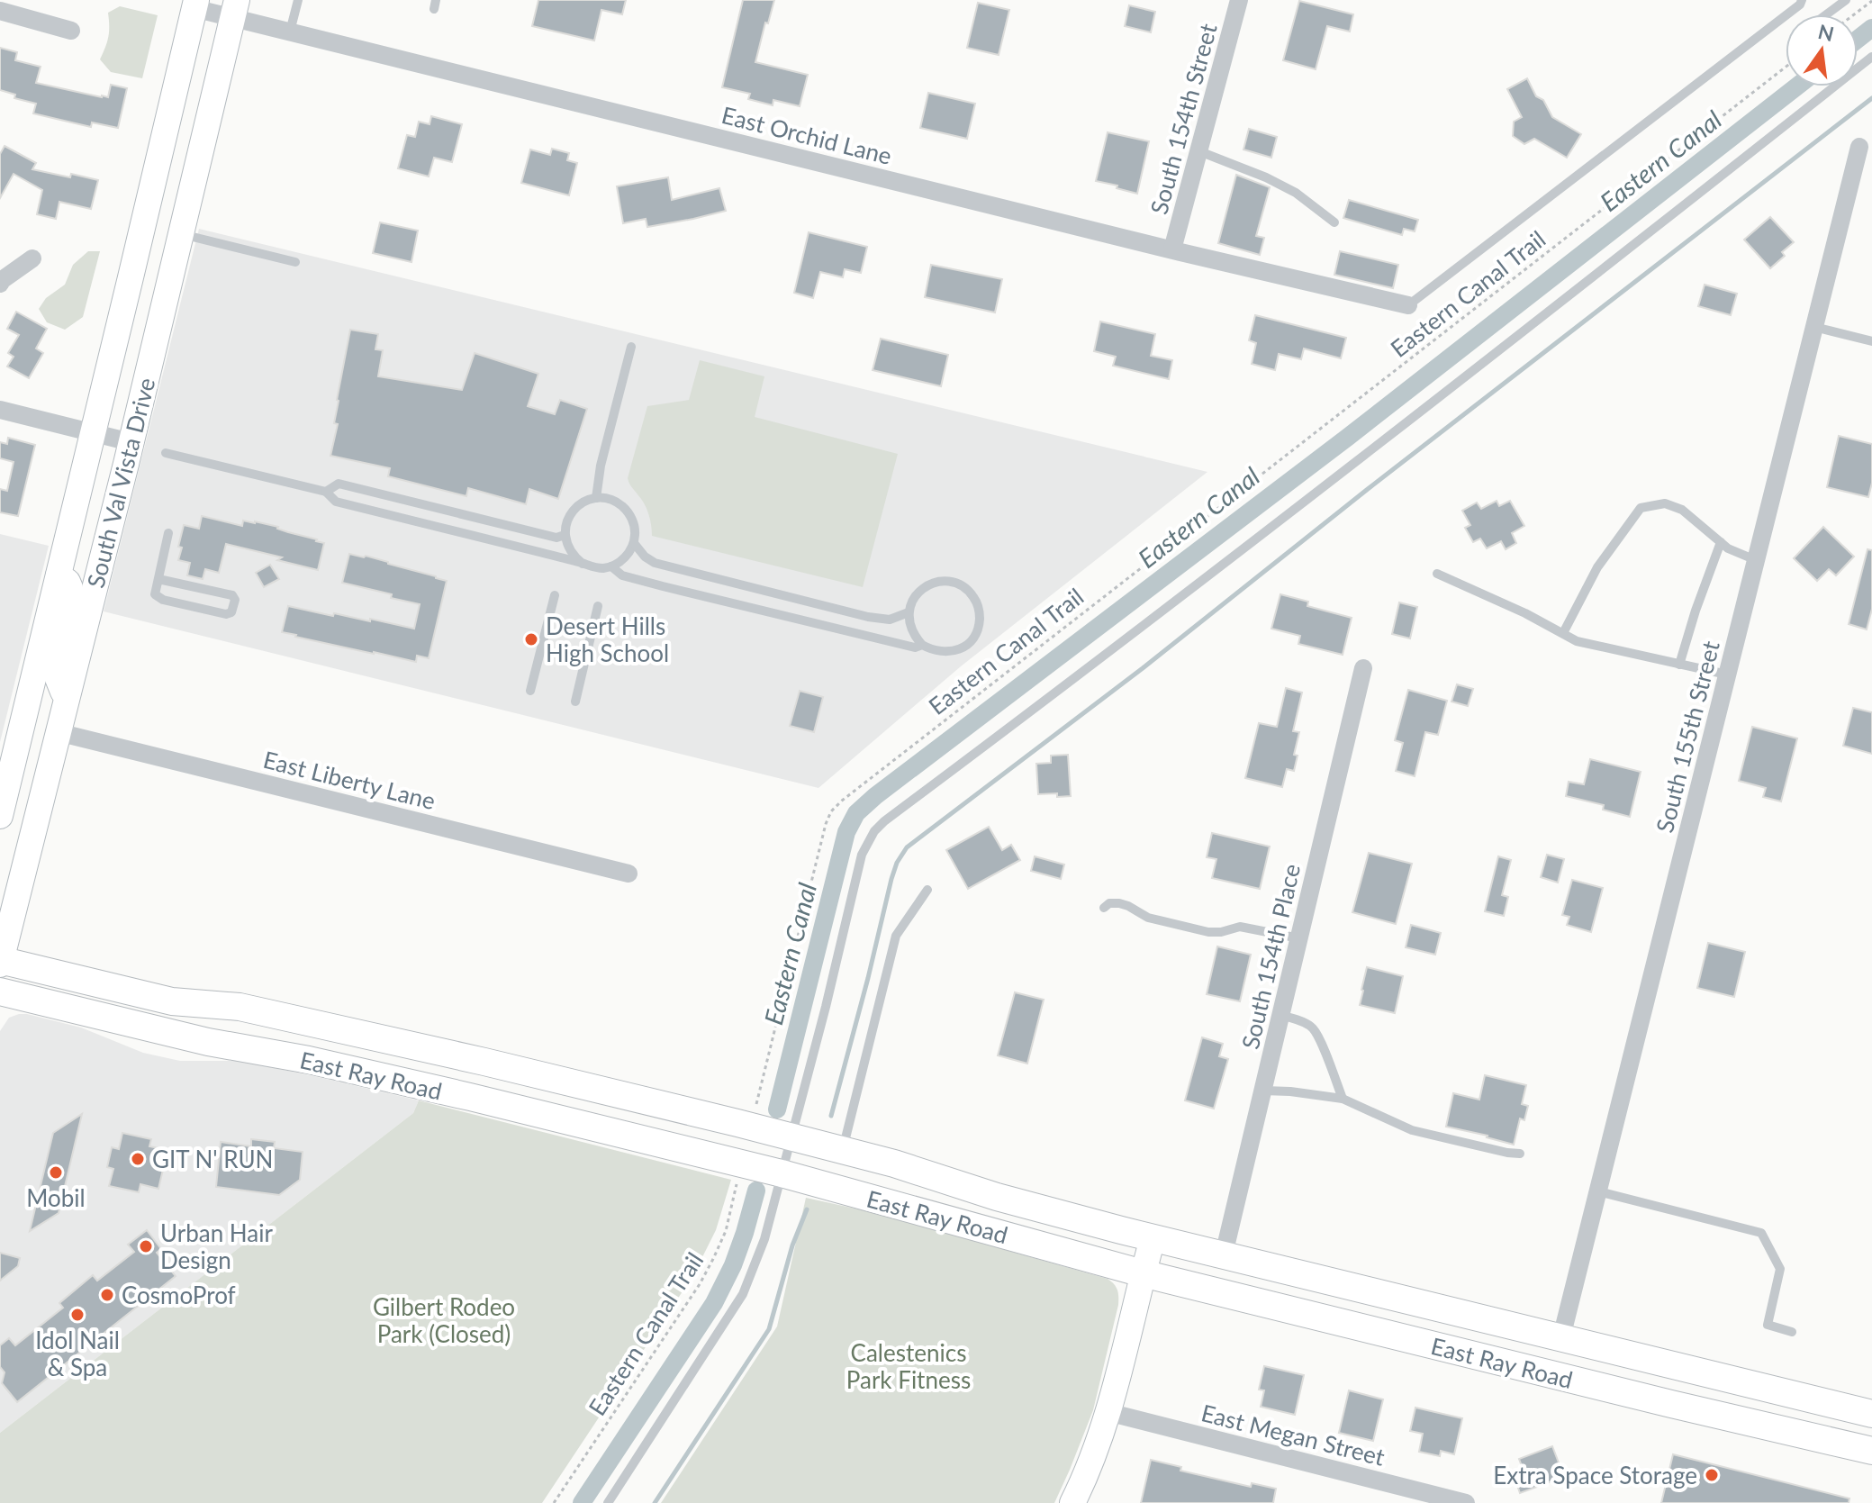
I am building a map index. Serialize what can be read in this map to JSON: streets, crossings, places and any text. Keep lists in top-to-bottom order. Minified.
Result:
{"streets":{"main road":["South Val Vista Drive","East Ray Road"],"street":["South 154th Street","East Orchid Lane","South 155th Street","East Liberty Lane","South 154th Place","East Megan Street"],"path":["Eastern Canal Trail"]},"crossings":[["South 154th Street","East Orchid Lane"],["East Orchid Lane","South Val Vista Drive"],["Eastern Canal Trail","East Ray Road"],["South Val Vista Drive","East Liberty Lane"],["South Val Vista Drive","East Ray Road"],["South 155th Street","East Ray Road"],["South 154th Place","East Ray Road"]],"water":["Eastern Canal"],"parks":["Gilbert Rodeo Park (Closed)","Calestenics Park Fitness"],"places":["Desert Hills High School","GIT N' RUN","Mobil","Urban Hair Design","CosmoProf","Idol Nail & Spa","Extra Space Storage"],"north":"top"}
